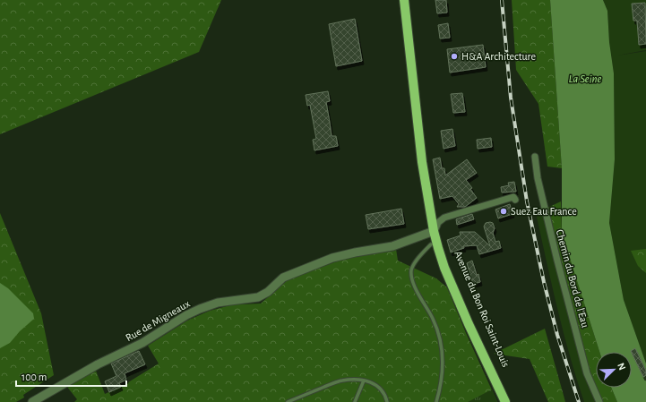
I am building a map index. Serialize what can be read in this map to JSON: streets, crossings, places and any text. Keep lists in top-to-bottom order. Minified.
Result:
{"streets":{"main road":["Avenue du Bon Roi Saint-Louis"],"street":["Chemin du Bord de l'Eau","Rue de Migneaux"]},"crossings":[["Avenue du Bon Roi Saint-Louis","Rue de Migneaux"]],"water":["La Seine"],"places":["H&A Architecture","Suez Eau France"],"scale_bar":"100 m","north":"top right"}
